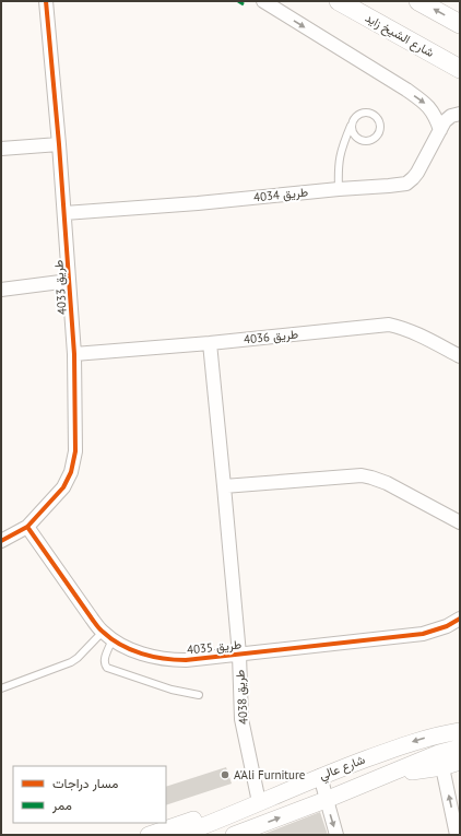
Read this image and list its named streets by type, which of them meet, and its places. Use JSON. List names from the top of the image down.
{
  "streets": {
    "main road": ["شارع الشيخ زايد"],
    "street": [
      "طريق 4034",
      "طريق 4033",
      "طريق 4036",
      "طريق 4035",
      "طريق 4038",
      "شارع عالي"
    ]
  },
  "crossings": [
    ["طريق 4034", "طريق 4033"],
    ["طريق 4033", "طريق 4036"],
    ["طريق 4033", "طريق 4035"],
    ["طريق 4036", "طريق 4038"],
    ["طريق 4035", "طريق 4038"],
    ["طريق 4038", "شارع عالي"]
  ],
  "places": ["A'Ali Furniture"],
  "legend": ["مسار دراجات", "ممر"]
}
